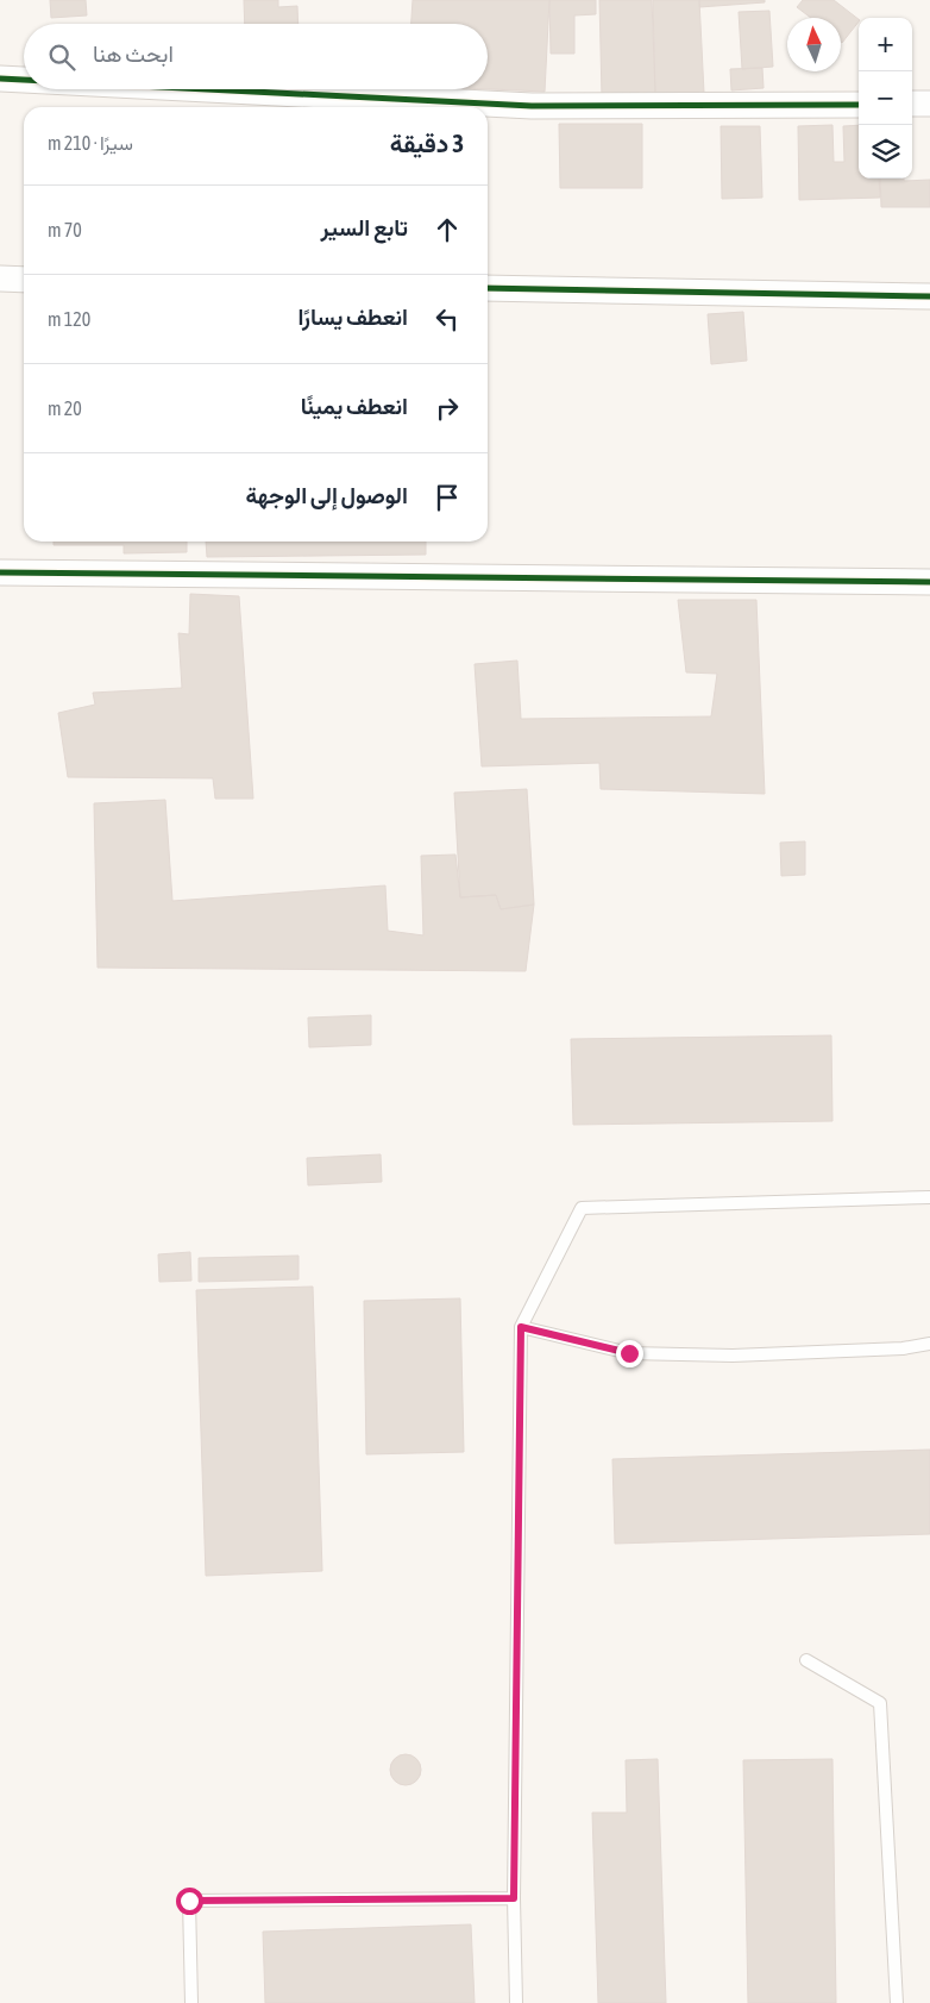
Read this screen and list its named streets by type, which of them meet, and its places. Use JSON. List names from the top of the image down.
{
  "north": "top",
  "page": {
    "map_buttons": ["+", "−"],
    "search": "ابحث هنا",
    "heading": ["3 دقيقة", "سيرًا · 210 m"],
    "list": [
      ["تابع السير", "70 m"],
      ["انعطف يسارًا", "120 m"],
      ["انعطف يمينًا", "20 m"],
      "الوصول إلى الوجهة"
    ]
  }
}
